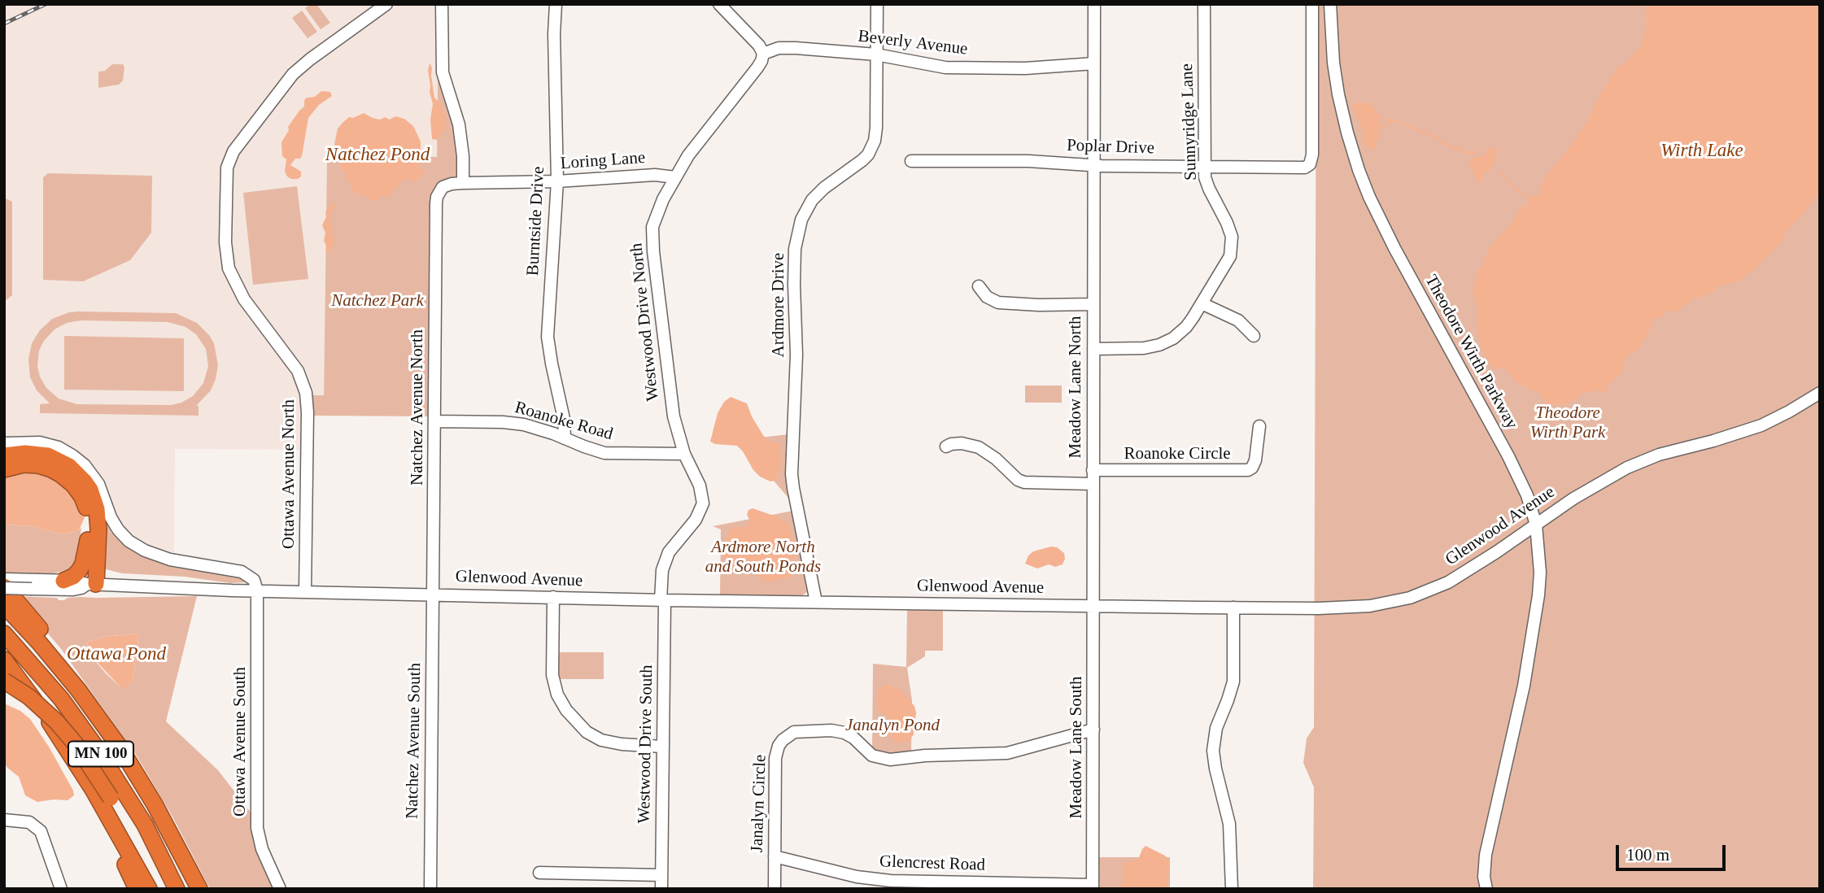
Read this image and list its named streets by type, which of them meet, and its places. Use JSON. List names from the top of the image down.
{
  "streets": {
    "highway": ["MN 100"],
    "street": [
      "Beverly Avenue",
      "Sunnyridge Lane",
      "Poplar Drive",
      "Loring Lane",
      "Burntside Drive",
      "Ardmore Drive",
      "Westwood Drive North",
      "Theodore Wirth Parkway",
      "Meadow Lane North",
      "Natchez Avenue North",
      "Roanoke Road",
      "Roanoke Circle",
      "Ottawa Avenue North",
      "Glenwood Avenue",
      "Natchez Avenue South",
      "Ottawa Avenue South",
      "Westwood Drive South",
      "Meadow Lane South",
      "Janalyn Circle",
      "Glencrest Road"
    ]
  },
  "crossings": [
    ["Beverly Avenue", "Ardmore Drive"],
    ["Beverly Avenue", "Westwood Drive North"],
    ["Beverly Avenue", "Meadow Lane North"],
    ["Sunnyridge Lane", "Poplar Drive"],
    ["Sunnyridge Lane", "Meadow Lane North"],
    ["Poplar Drive", "Meadow Lane North"],
    ["Loring Lane", "Burntside Drive"],
    ["Loring Lane", "Westwood Drive North"],
    ["Loring Lane", "Natchez Avenue North"],
    ["Burntside Drive", "Roanoke Road"],
    ["Ardmore Drive", "Glenwood Avenue"],
    ["Westwood Drive North", "Roanoke Road"],
    ["Westwood Drive North", "Glenwood Avenue"],
    ["Westwood Drive North", "Westwood Drive South"],
    ["Theodore Wirth Parkway", "Glenwood Avenue"],
    ["Meadow Lane North", "Roanoke Circle"],
    ["Natchez Avenue North", "Roanoke Road"],
    ["Natchez Avenue North", "Glenwood Avenue"],
    ["Natchez Avenue North", "Natchez Avenue South"],
    ["Ottawa Avenue North", "Glenwood Avenue"],
    ["Glenwood Avenue", "Natchez Avenue South"],
    ["Glenwood Avenue", "Ottawa Avenue South"],
    ["Glenwood Avenue", "Westwood Drive South"],
    ["Glenwood Avenue", "Meadow Lane South"],
    ["Meadow Lane South", "Janalyn Circle"],
    ["Meadow Lane South", "Glencrest Road"],
    ["Janalyn Circle", "Glencrest Road"]
  ],
  "water": ["Wirth Lake", "Natchez Pond", "Ottawa Pond"],
  "parks": [
    "Natchez Park",
    "Theodore Wirth Park",
    "Ardmore North and South Ponds",
    "Janalyn Pond"
  ],
  "scale_bar": "100 m"
}
